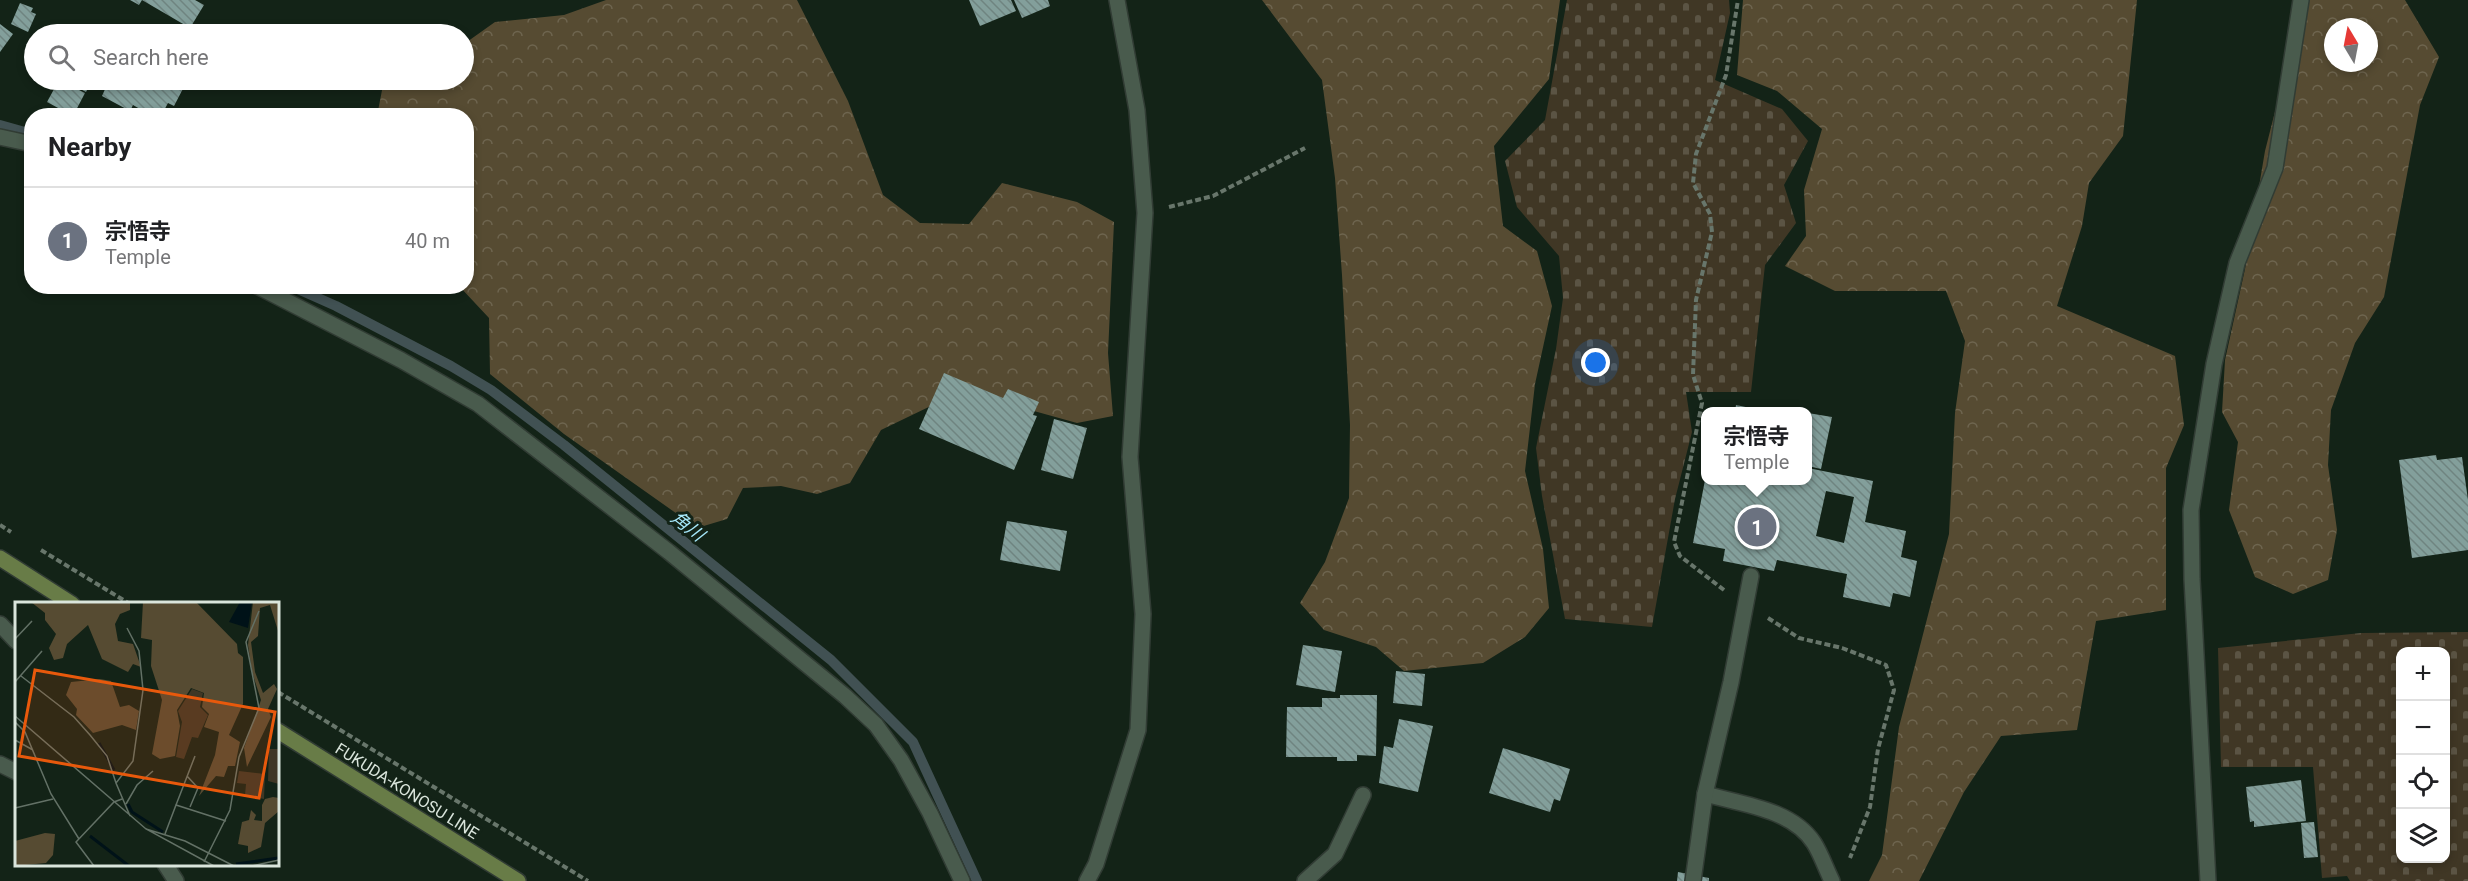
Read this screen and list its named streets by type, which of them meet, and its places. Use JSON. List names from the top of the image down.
{
  "streets": {
    "main road": ["FUKUDA-KONOSU LINE"]
  },
  "water": ["角川"],
  "north": "top",
  "page": {
    "search": "Search here",
    "heading": "Nearby",
    "list": [
      {
        "mark": "1",
        "name": "宗悟寺",
        "note": "Temple",
        "value": "40 m"
      }
    ],
    "popup": ["宗悟寺", "Temple"],
    "pins": "1",
    "map_buttons": ["+", "−"]
  }
}
